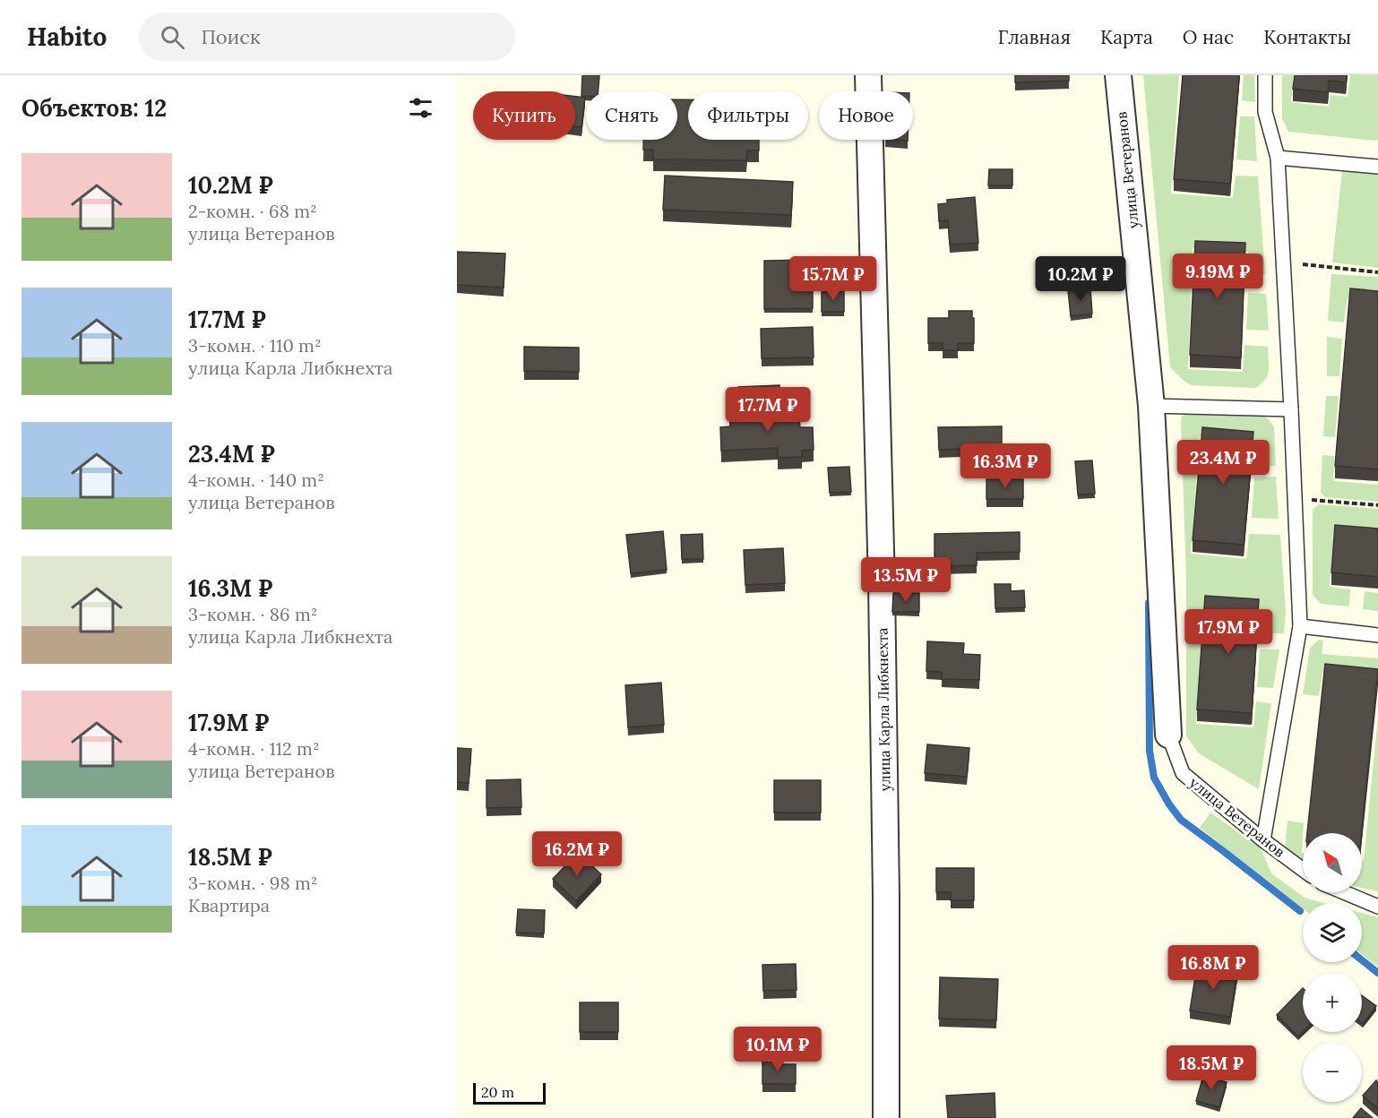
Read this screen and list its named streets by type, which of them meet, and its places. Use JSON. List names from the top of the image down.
{
  "streets": {
    "street": ["улица Ветеранов", "улица Карла Либкнехта"]
  },
  "scale_bar": "20 m",
  "north": "top left",
  "page": {
    "header": "Habito",
    "search": "Поиск",
    "nav": [
      "Главная",
      "Карта",
      "О нас",
      "Контакты"
    ],
    "heading": "Объектов: 12",
    "chip": [
      "Купить",
      "Снять",
      "Фильтры",
      "Новое"
    ],
    "list": [
      {
        "name": "10.2M ₽",
        "note": "2-комн. · 68 m² · улица Ветеранов"
      },
      {
        "name": "17.7M ₽",
        "note": "3-комн. · 110 m² · улица Карла Либкнехта"
      },
      {
        "name": "23.4M ₽",
        "note": "4-комн. · 140 m² · улица Ветеранов"
      },
      {
        "name": "16.3M ₽",
        "note": "3-комн. · 86 m² · улица Карла Либкнехта"
      },
      {
        "name": "17.9M ₽",
        "note": "4-комн. · 112 m² · улица Ветеранов"
      },
      {
        "name": "18.5M ₽",
        "note": "3-комн. · 98 m² · Квартира"
      }
    ],
    "price": [
      "9.19M ₽",
      "15.7M ₽",
      "10.2M ₽",
      "17.7M ₽",
      "23.4M ₽",
      "16.3M ₽",
      "13.5M ₽",
      "17.9M ₽",
      "16.2M ₽",
      "16.8M ₽",
      "10.1M ₽",
      "18.5M ₽"
    ],
    "map_buttons": ["+", "−"],
    "scale": "20 m"
  }
}
